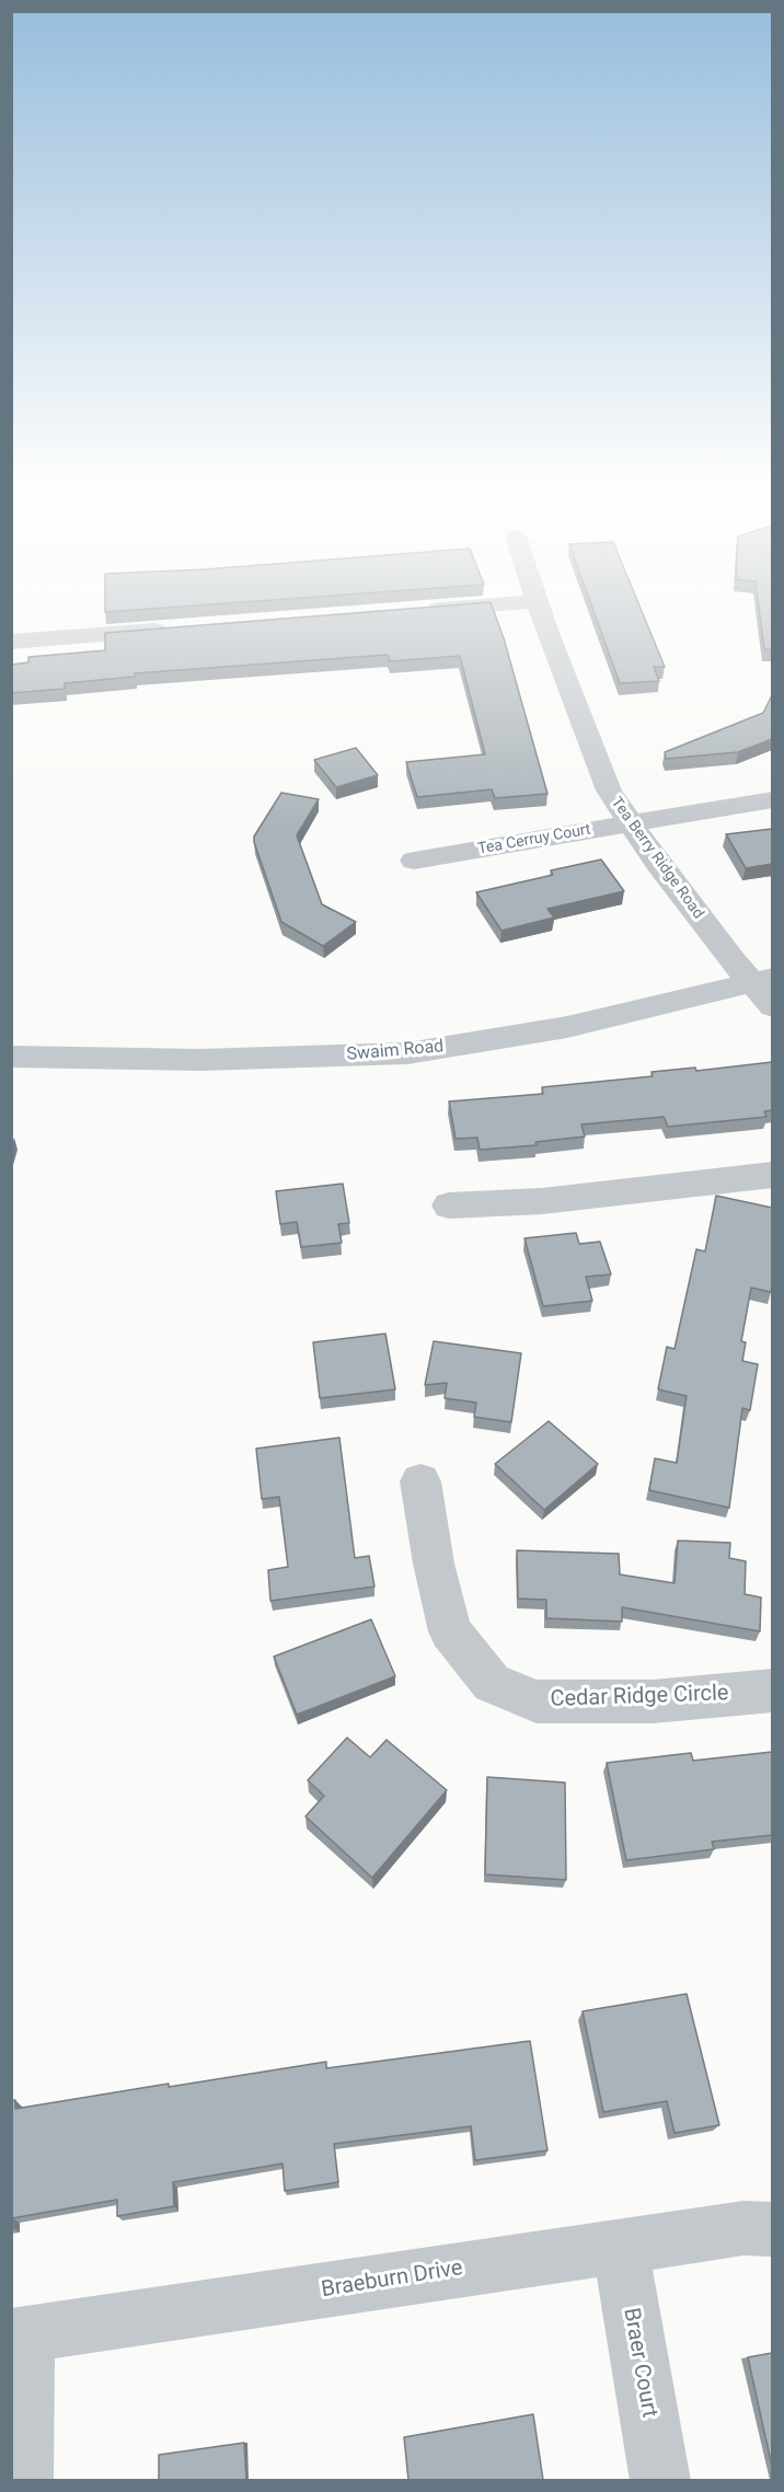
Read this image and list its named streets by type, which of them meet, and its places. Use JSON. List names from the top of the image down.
{
  "streets": {
    "street": [
      "Tea Cerruy Court",
      "Tea Berry Ridge Road",
      "Swaim Road",
      "Cedar Ridge Circle",
      "Braeburn Drive",
      "Braer Court"
    ]
  },
  "crossings": [
    ["Tea Cerruy Court", "Tea Berry Ridge Road"],
    ["Tea Berry Ridge Road", "Swaim Road"],
    ["Braeburn Drive", "Braer Court"]
  ]
}
